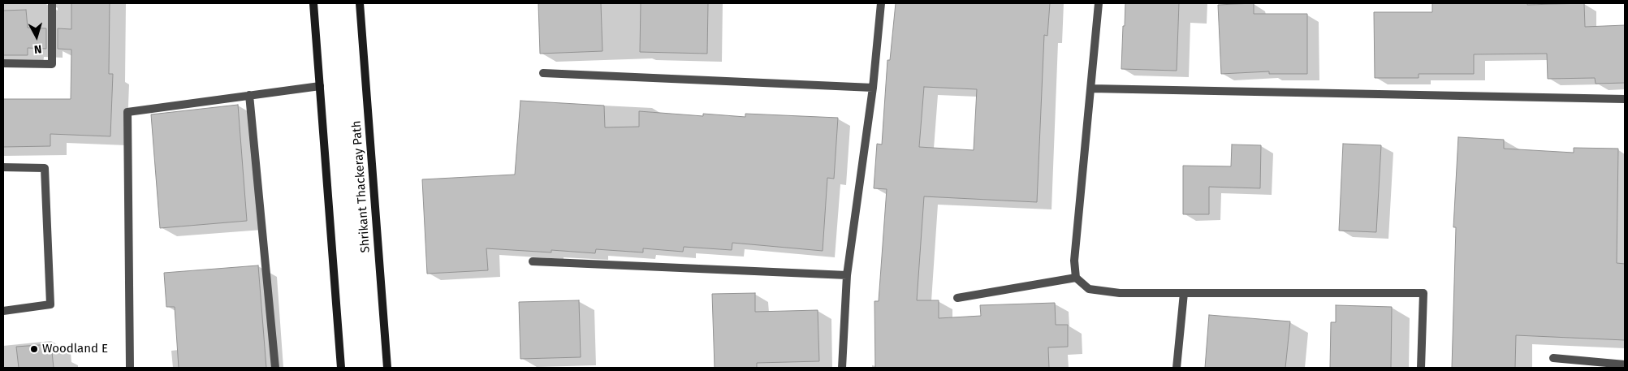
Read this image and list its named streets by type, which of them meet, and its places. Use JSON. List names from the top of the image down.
{
  "streets": {
    "street": ["Shrikant Thackeray Path"]
  },
  "places": ["Woodland E"],
  "north": "bottom"
}
